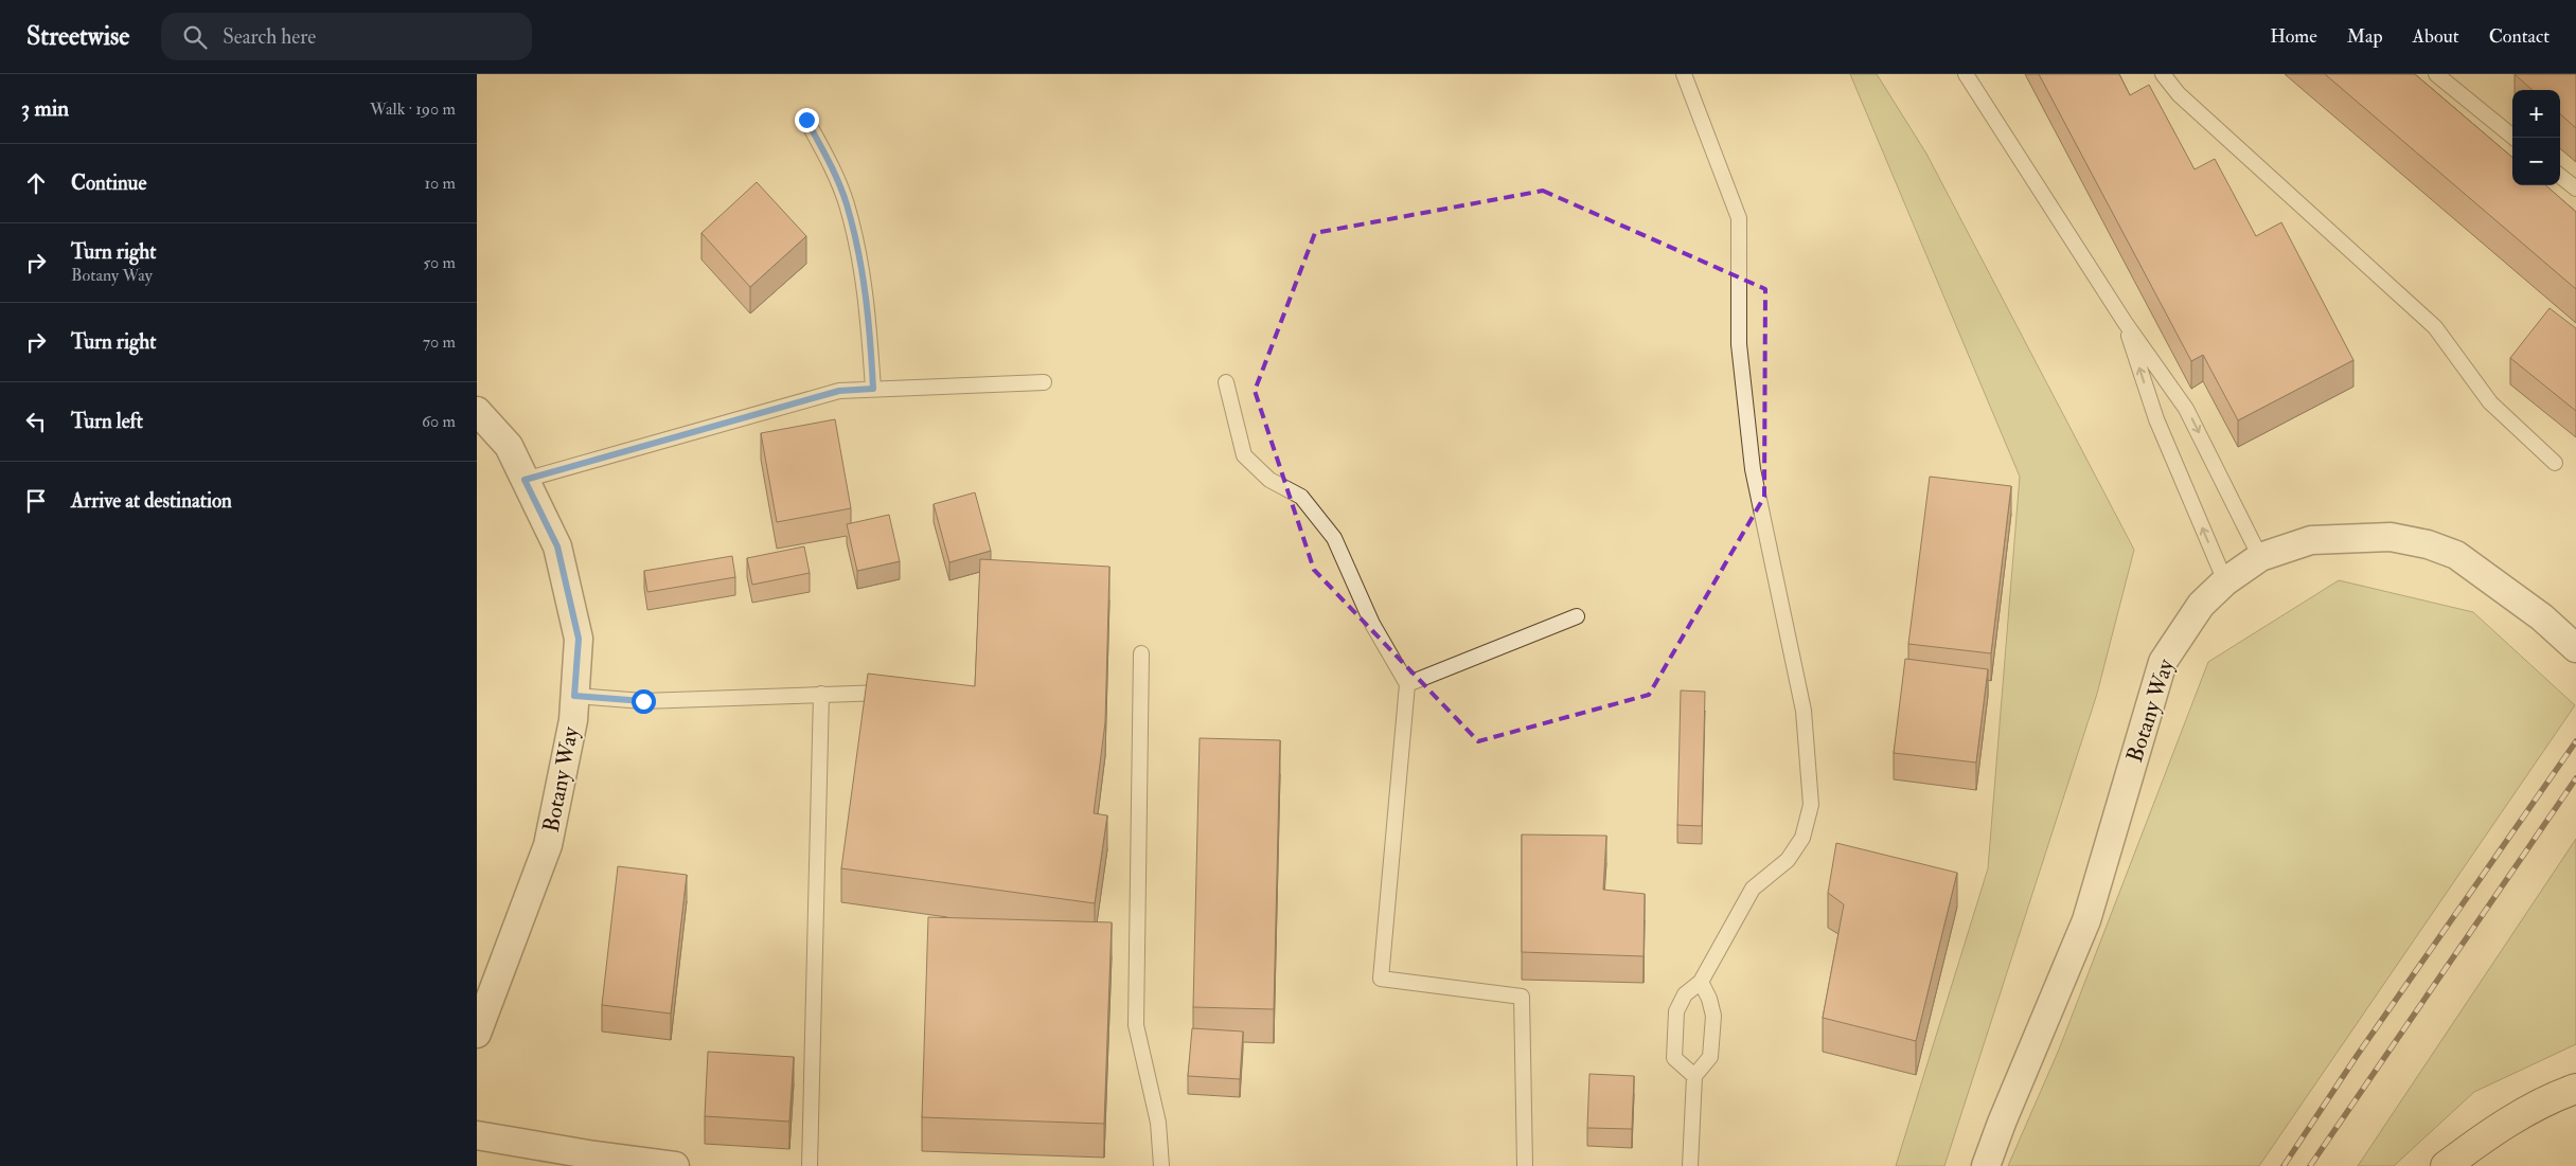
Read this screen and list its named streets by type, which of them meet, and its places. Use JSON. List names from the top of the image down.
{
  "streets": {
    "street": ["Botany Way"]
  },
  "page": {
    "header": "Streetwise",
    "search": "Search here",
    "nav": [
      "Home",
      "Map",
      "About",
      "Contact"
    ],
    "heading": ["3 min", "Walk · 190 m"],
    "map_buttons": ["+", "−"],
    "list": [
      ["Continue", "10 m"],
      ["Turn right", "Botany Way", "50 m"],
      ["Turn right", "70 m"],
      ["Turn left", "60 m"],
      "Arrive at destination"
    ]
  }
}
